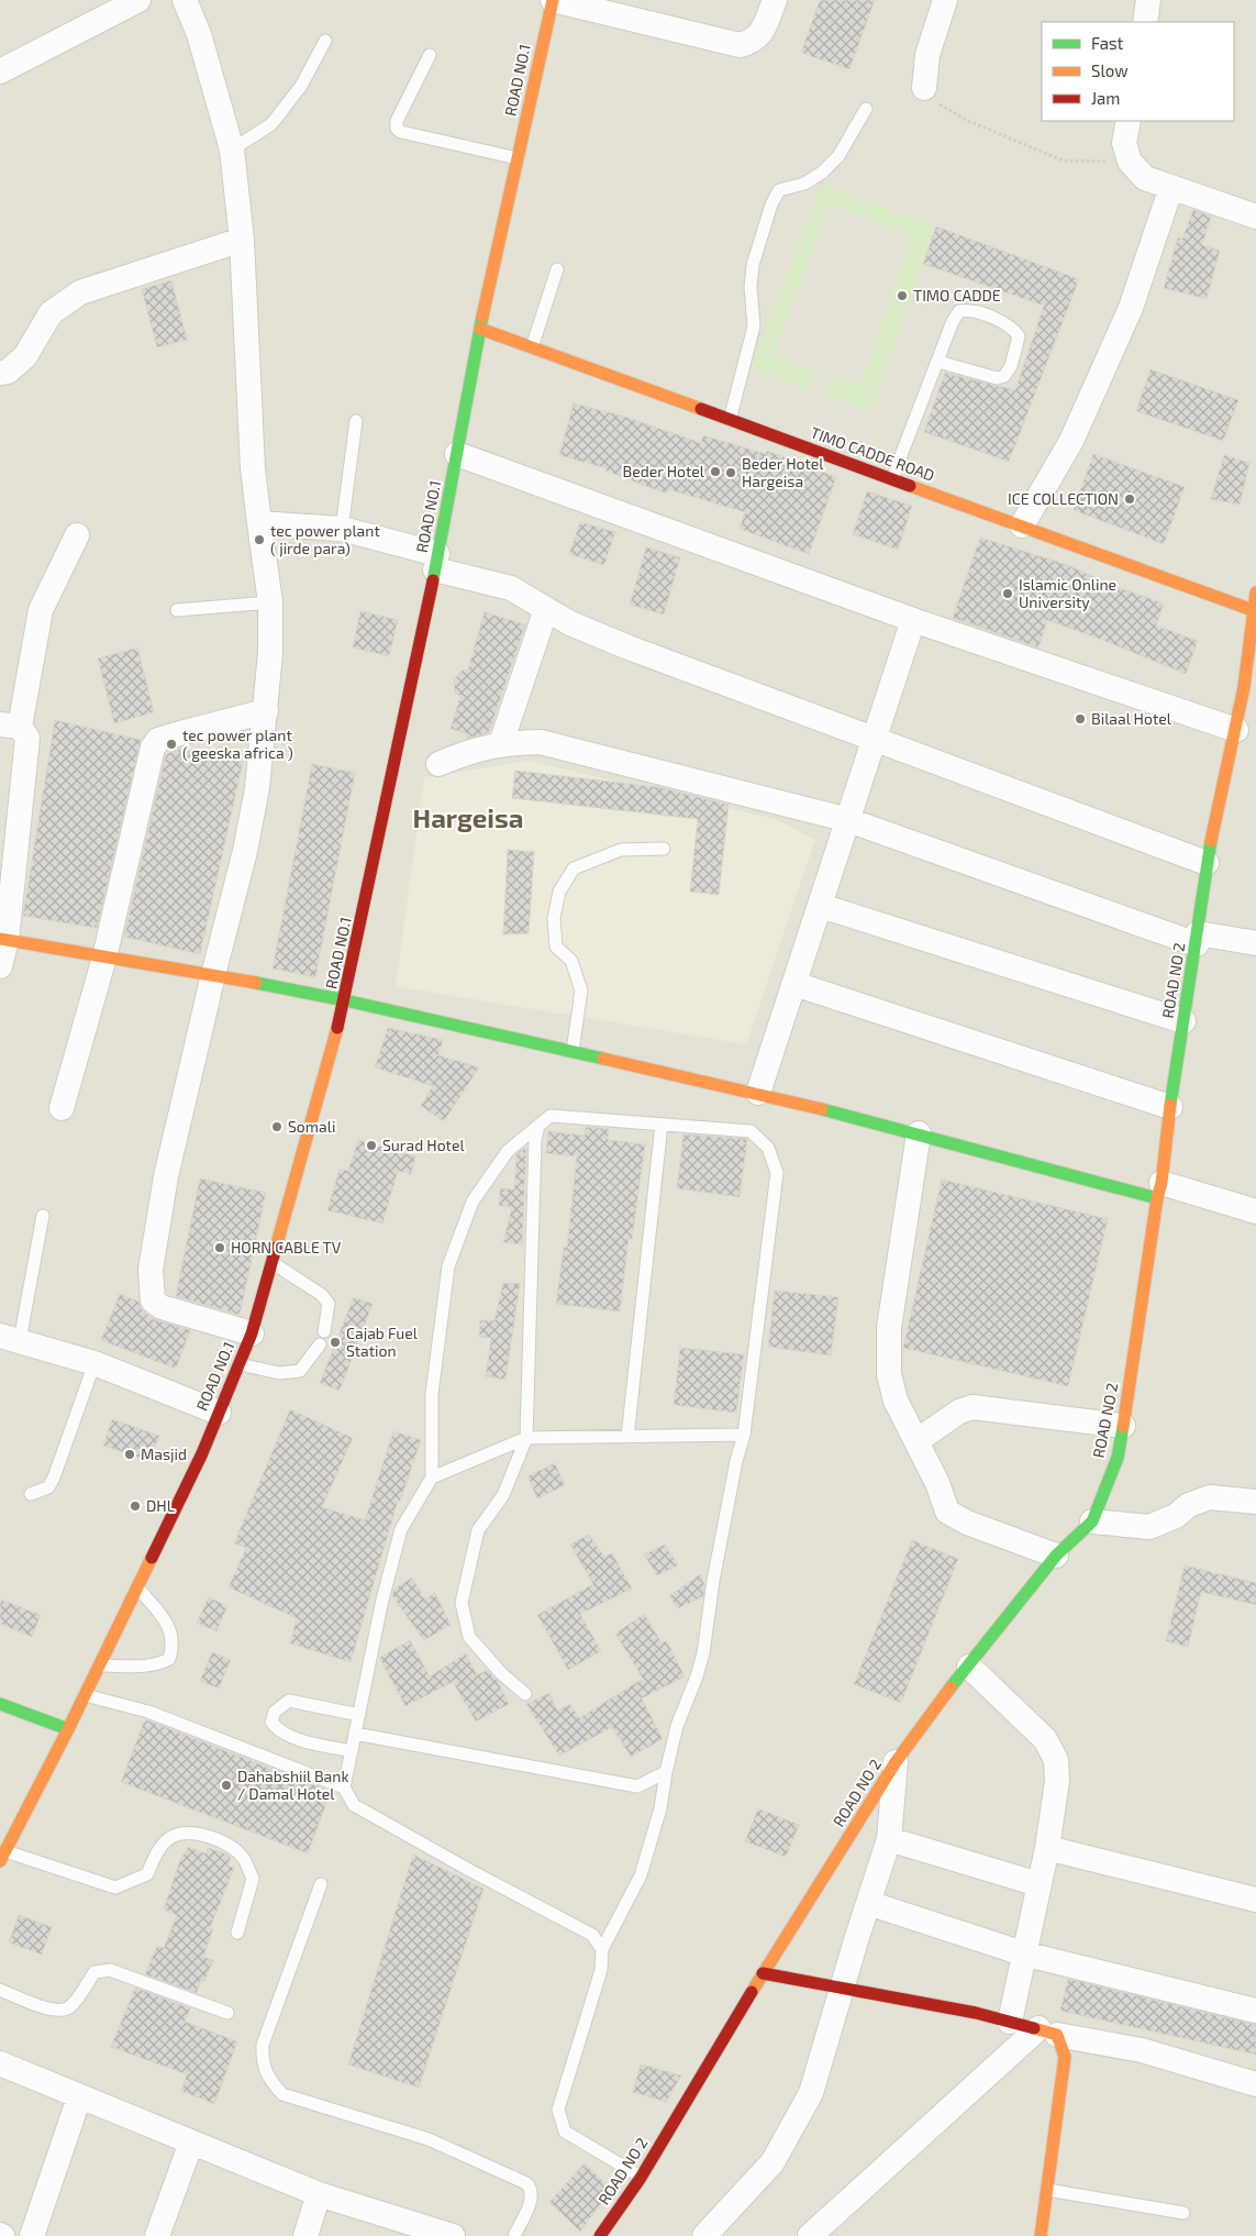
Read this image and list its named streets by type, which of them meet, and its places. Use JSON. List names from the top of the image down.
{
  "streets": {
    "main road": ["ROAD NO.1", "TIMO CADDE ROAD", "ROAD NO 2"]
  },
  "crossings": [
    ["ROAD NO.1", "TIMO CADDE ROAD"],
    ["TIMO CADDE ROAD", "ROAD NO 2"]
  ],
  "districts": ["Hargeisa"],
  "places": [
    "TIMO CADDE",
    "Beder Hotel",
    "Beder Hotel Hargeisa",
    "ICE COLLECTION",
    "tec power plant ( jirde para)",
    "Islamic Online University",
    "Bilaal Hotel",
    "tec power plant ( geeska africa )",
    "Somali",
    "Surad Hotel",
    "HORN CABLE TV",
    "Cajab Fuel Station",
    "Masjid",
    "DHL",
    "Dahabshiil Bank / Damal Hotel"
  ],
  "legend": ["Fast", "Slow", "Jam"]
}
